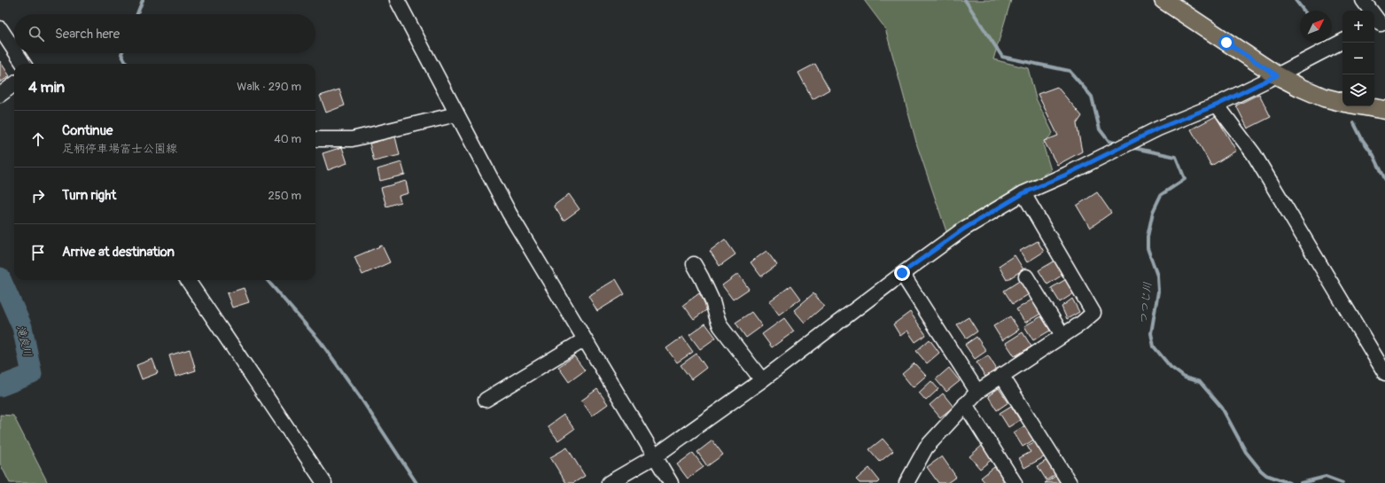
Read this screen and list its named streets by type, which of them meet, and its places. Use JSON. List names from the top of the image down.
{
  "water": ["つつじ川", "滝良川"],
  "north": "top right",
  "page": {
    "map_buttons": ["+", "−"],
    "search": "Search here",
    "heading": ["4 min", "Walk · 290 m"],
    "list": [
      ["Continue", "足柄停車場富士公園線", "40 m"],
      ["Turn right", "250 m"],
      "Arrive at destination"
    ]
  }
}
